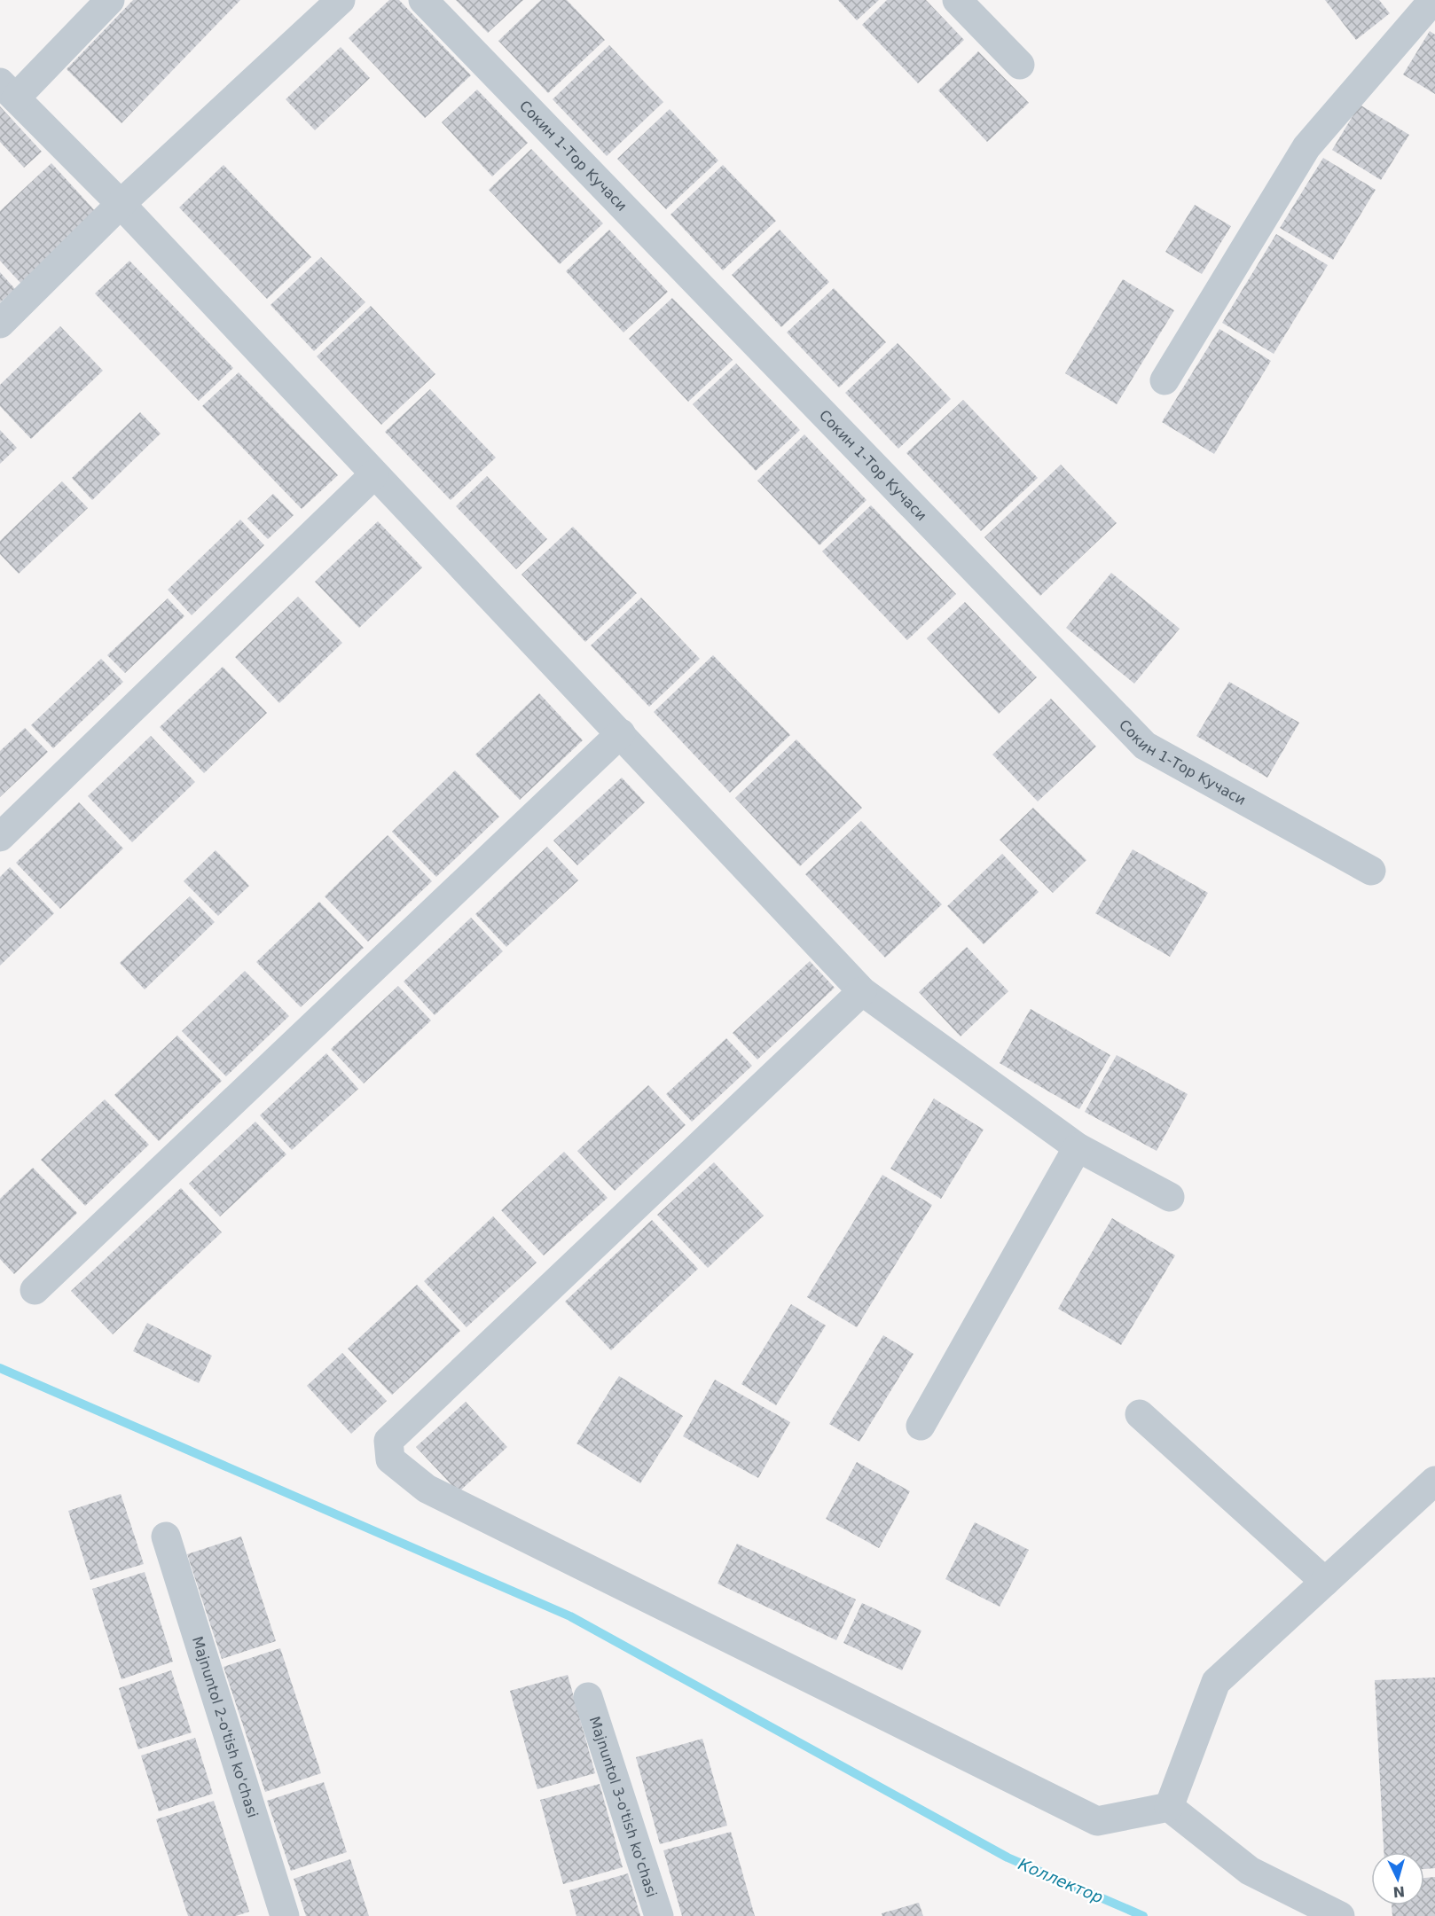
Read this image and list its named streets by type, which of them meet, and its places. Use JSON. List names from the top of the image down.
{
  "streets": {
    "street": ["Сокин 1-Тор Kучаси", "Majnuntol 2-o'tish ko'chasi", "Majnuntol 3-o'tish ko'chasi"]
  },
  "water": ["Коллектор"],
  "north": "bottom"
}
